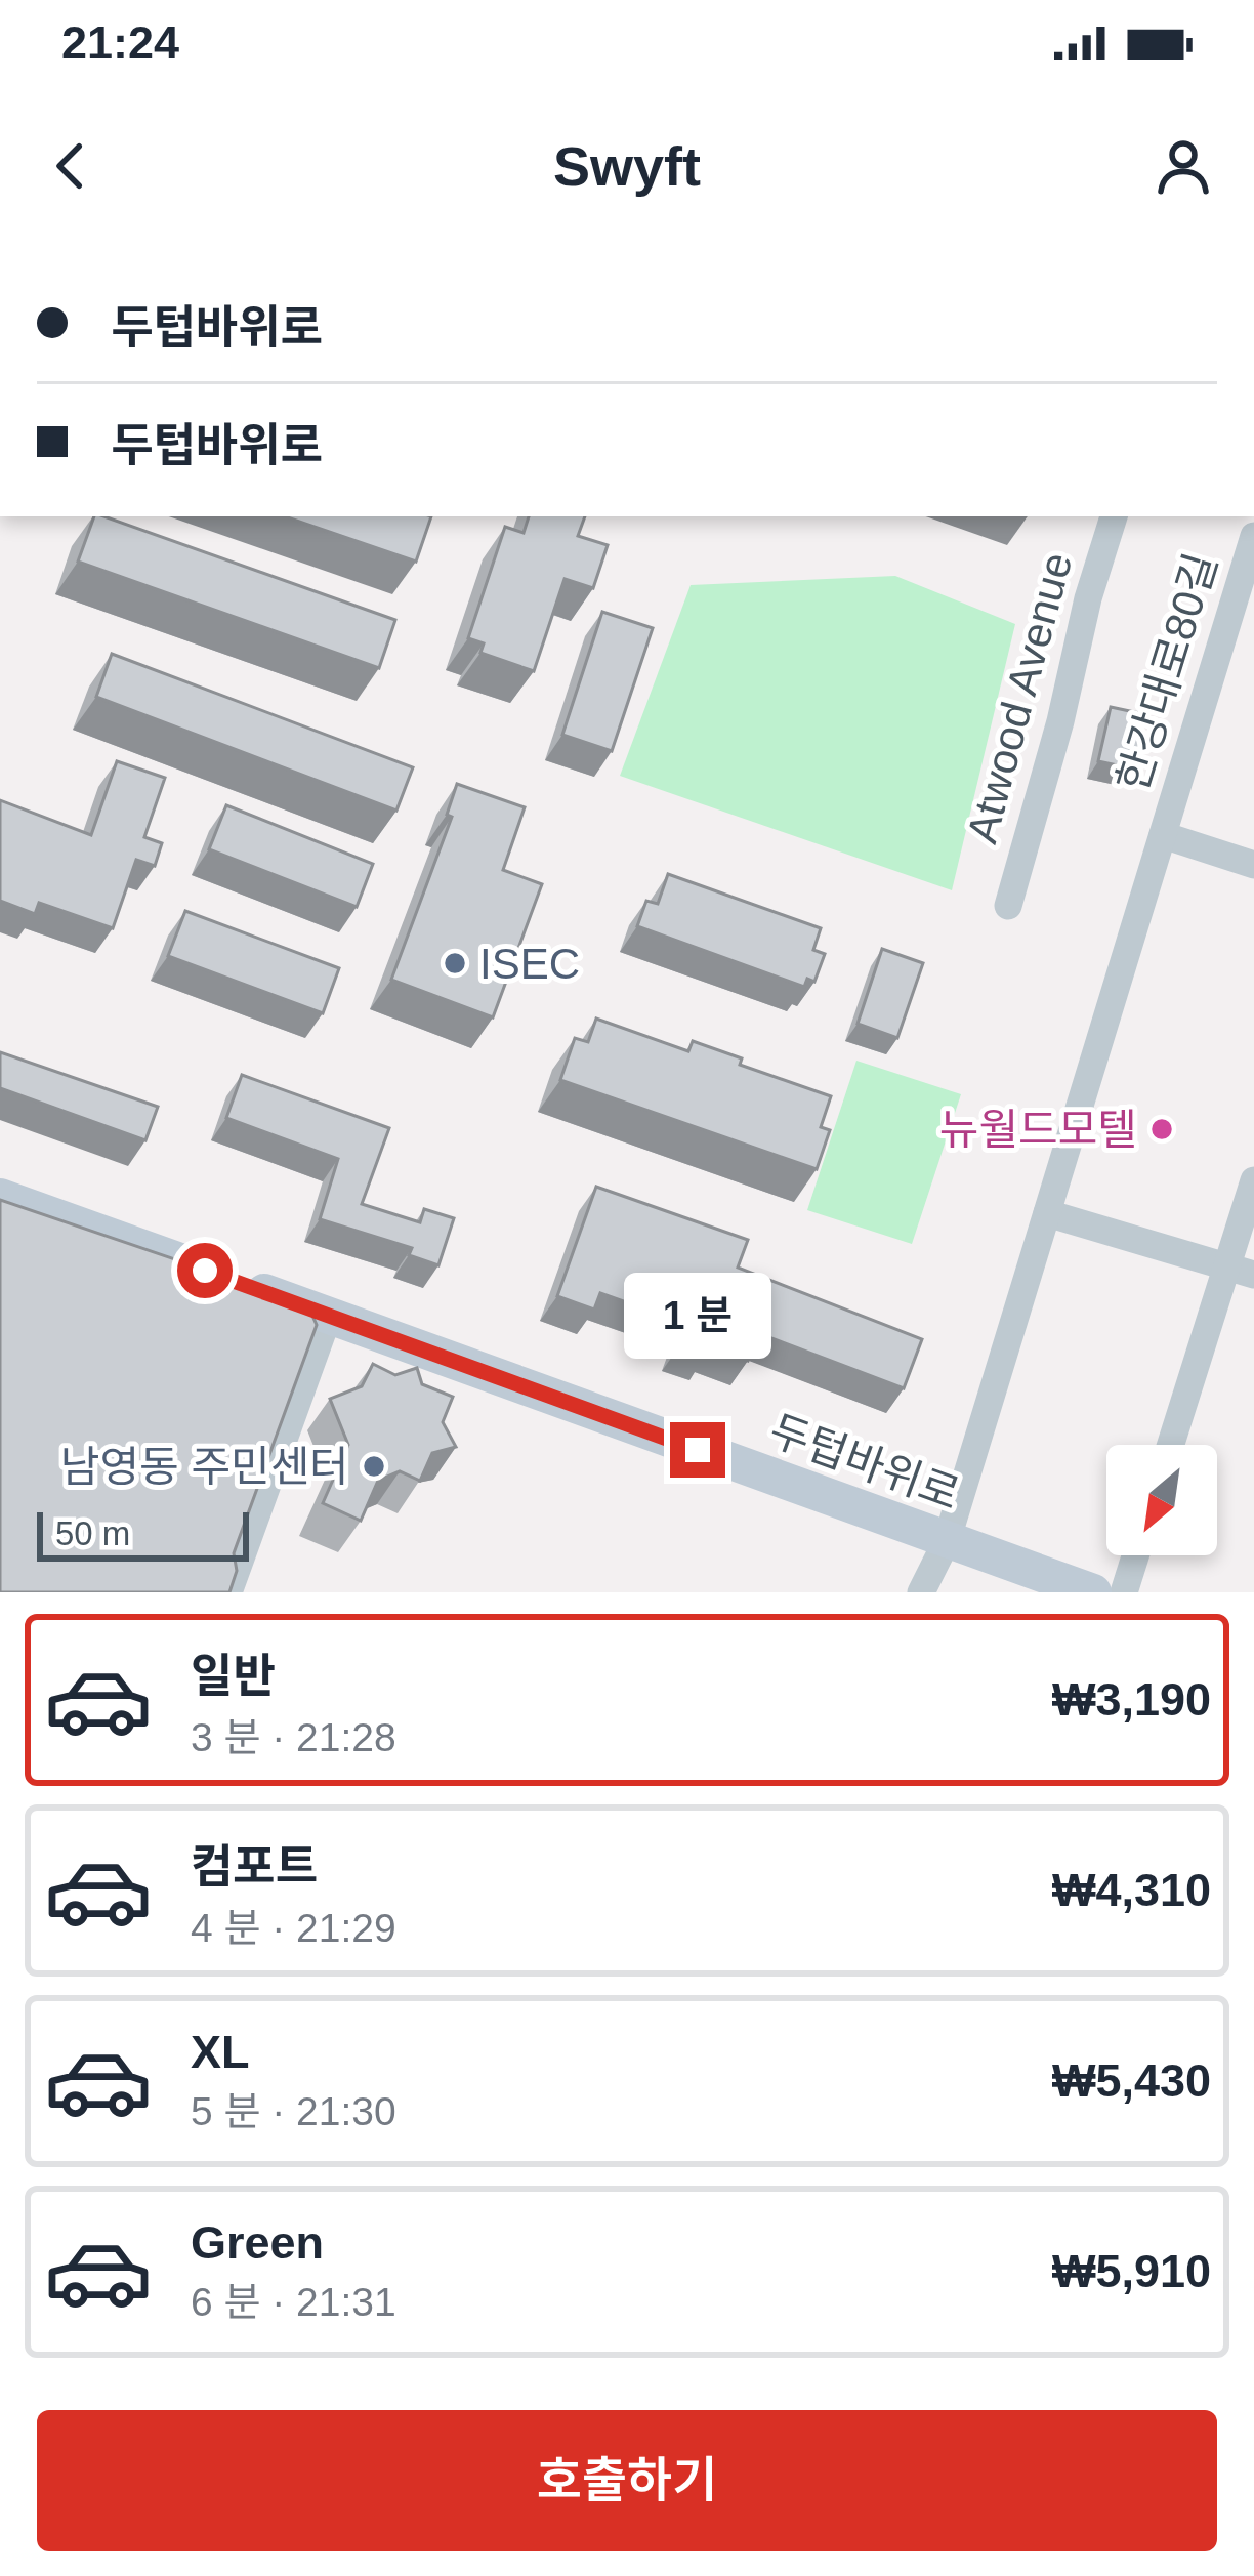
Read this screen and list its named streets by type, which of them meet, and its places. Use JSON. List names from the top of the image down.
{
  "streets": {
    "main road": ["두텁바위로"],
    "street": ["한강대로80길", "Atwood Avenue"]
  },
  "crossings": [
    ["한강대로80길", "두텁바위로"]
  ],
  "places": ["ISEC", "뉴월드모텔", "남영동 주민센터"],
  "scale_bar": "50 m",
  "north": "bottom left",
  "page": {
    "status": "21:24",
    "header": "Swyft",
    "banner": ["두텁바위로", "두텁바위로"],
    "bubble": "1 분",
    "scale": "50 m",
    "list": [
      {
        "name": "일반",
        "note": "3 분 · 21:28",
        "value": "₩3,190"
      },
      {
        "name": "컴포트",
        "note": "4 분 · 21:29",
        "value": "₩4,310"
      },
      {
        "name": "XL",
        "note": "5 분 · 21:30",
        "value": "₩5,430"
      },
      {
        "name": "Green",
        "note": "6 분 · 21:31",
        "value": "₩5,910"
      }
    ],
    "buttons": "호출하기"
  }
}
